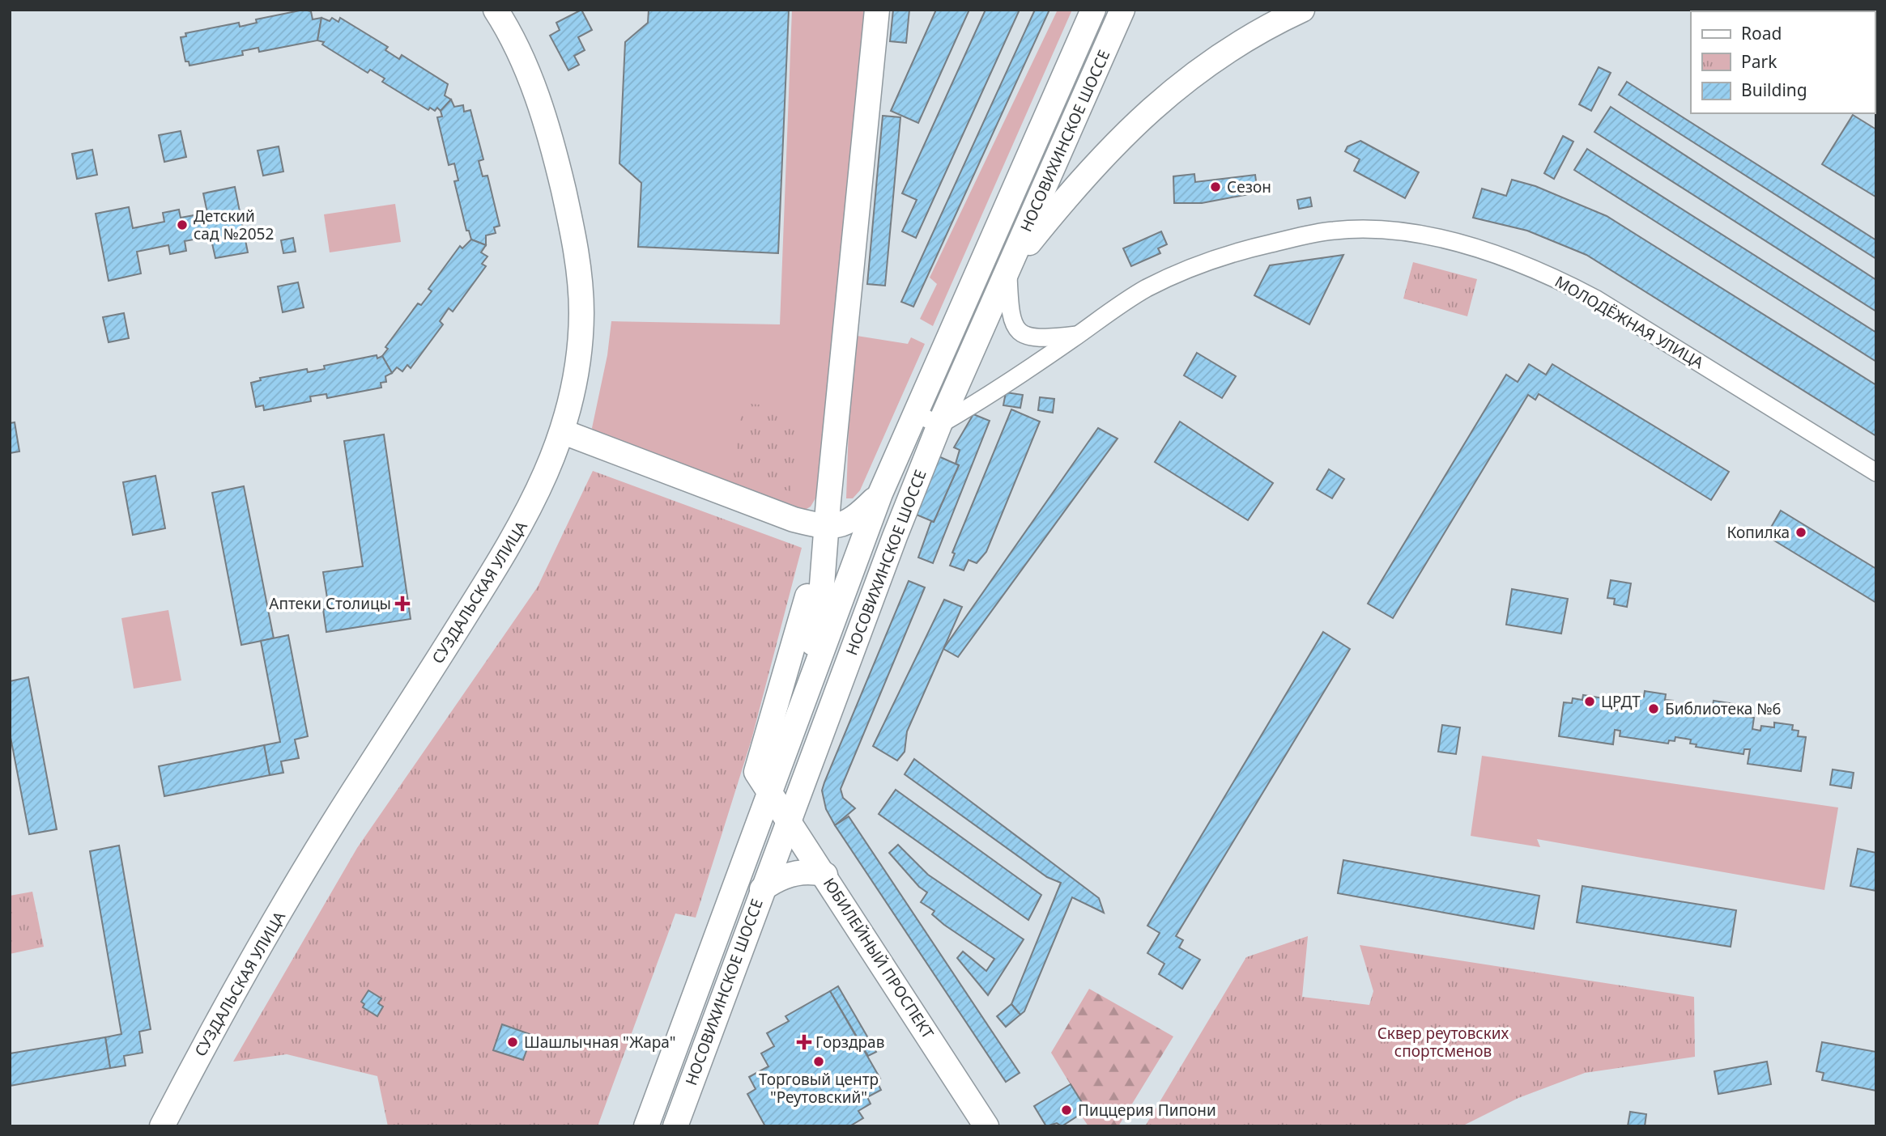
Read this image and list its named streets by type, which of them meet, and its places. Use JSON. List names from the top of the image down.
{
  "streets": {
    "main road": ["НОСОВИХИНСКОЕ ШОССЕ", "СУЗДАЛЬСКАЯ УЛИЦА", "ЮБИЛЕЙНЫЙ ПРОСПЕКТ"],
    "street": ["МОЛОДЁЖНАЯ УЛИЦА"]
  },
  "crossings": [
    ["НОСОВИХИНСКОЕ ШОССЕ", "МОЛОДЁЖНАЯ УЛИЦА"],
    ["НОСОВИХИНСКОЕ ШОССЕ", "ЮБИЛЕЙНЫЙ ПРОСПЕКТ"]
  ],
  "parks": ["Сквер реутовских спортсменов"],
  "places": {
    "other": [
      "Сезон",
      "Детский сад №2052",
      "Копилка",
      "ЦРДТ",
      "Библиотека №6",
      "Шашлычная \"Жара\"",
      "Торговый центр \"Реутовский\"",
      "Пиццерия Пипони"
    ],
    "health": ["Аптеки Столицы", "Горздрав"]
  },
  "legend": ["Road", "Park", "Building"]
}
